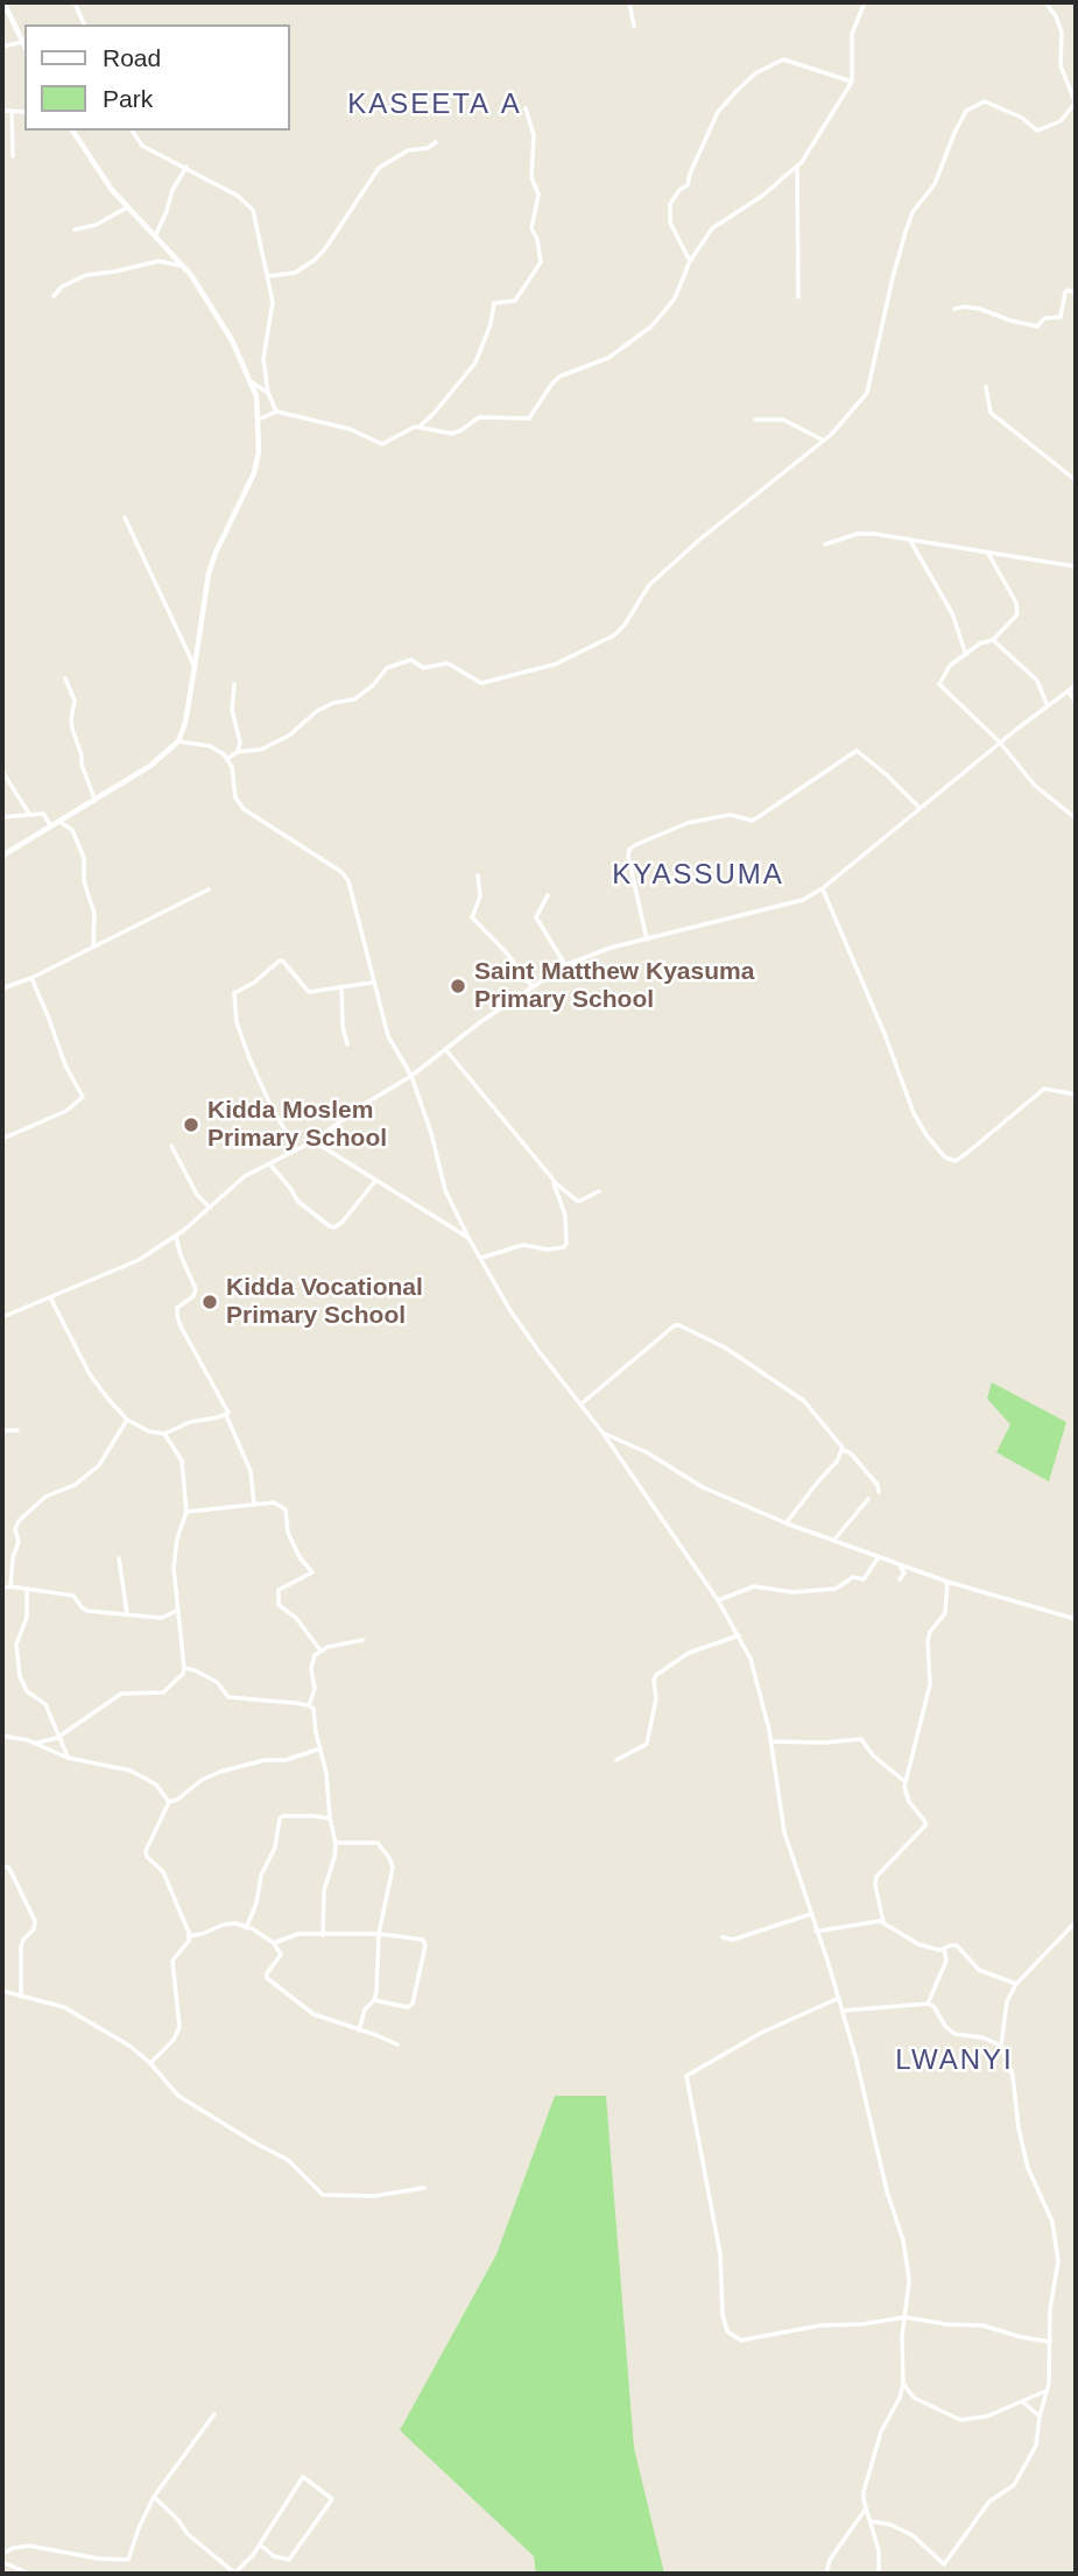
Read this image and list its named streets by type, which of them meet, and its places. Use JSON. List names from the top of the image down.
{
  "districts": ["KASEETA A", "KYASSUMA", "LWANYI"],
  "places": ["Saint Matthew Kyasuma Primary School", "Kidda Moslem Primary School", "Kidda Vocational Primary School"],
  "legend": ["Road", "Park"]
}
